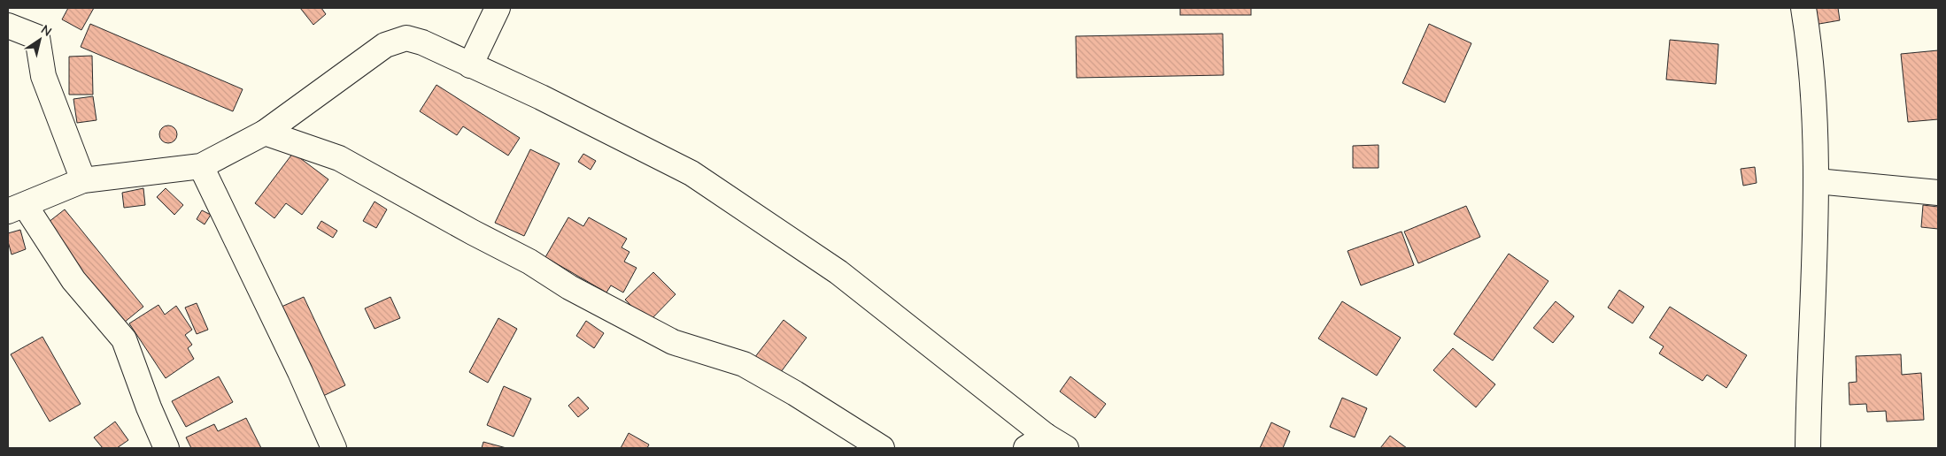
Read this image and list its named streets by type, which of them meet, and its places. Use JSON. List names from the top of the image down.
{
  "north": "top right"
}
